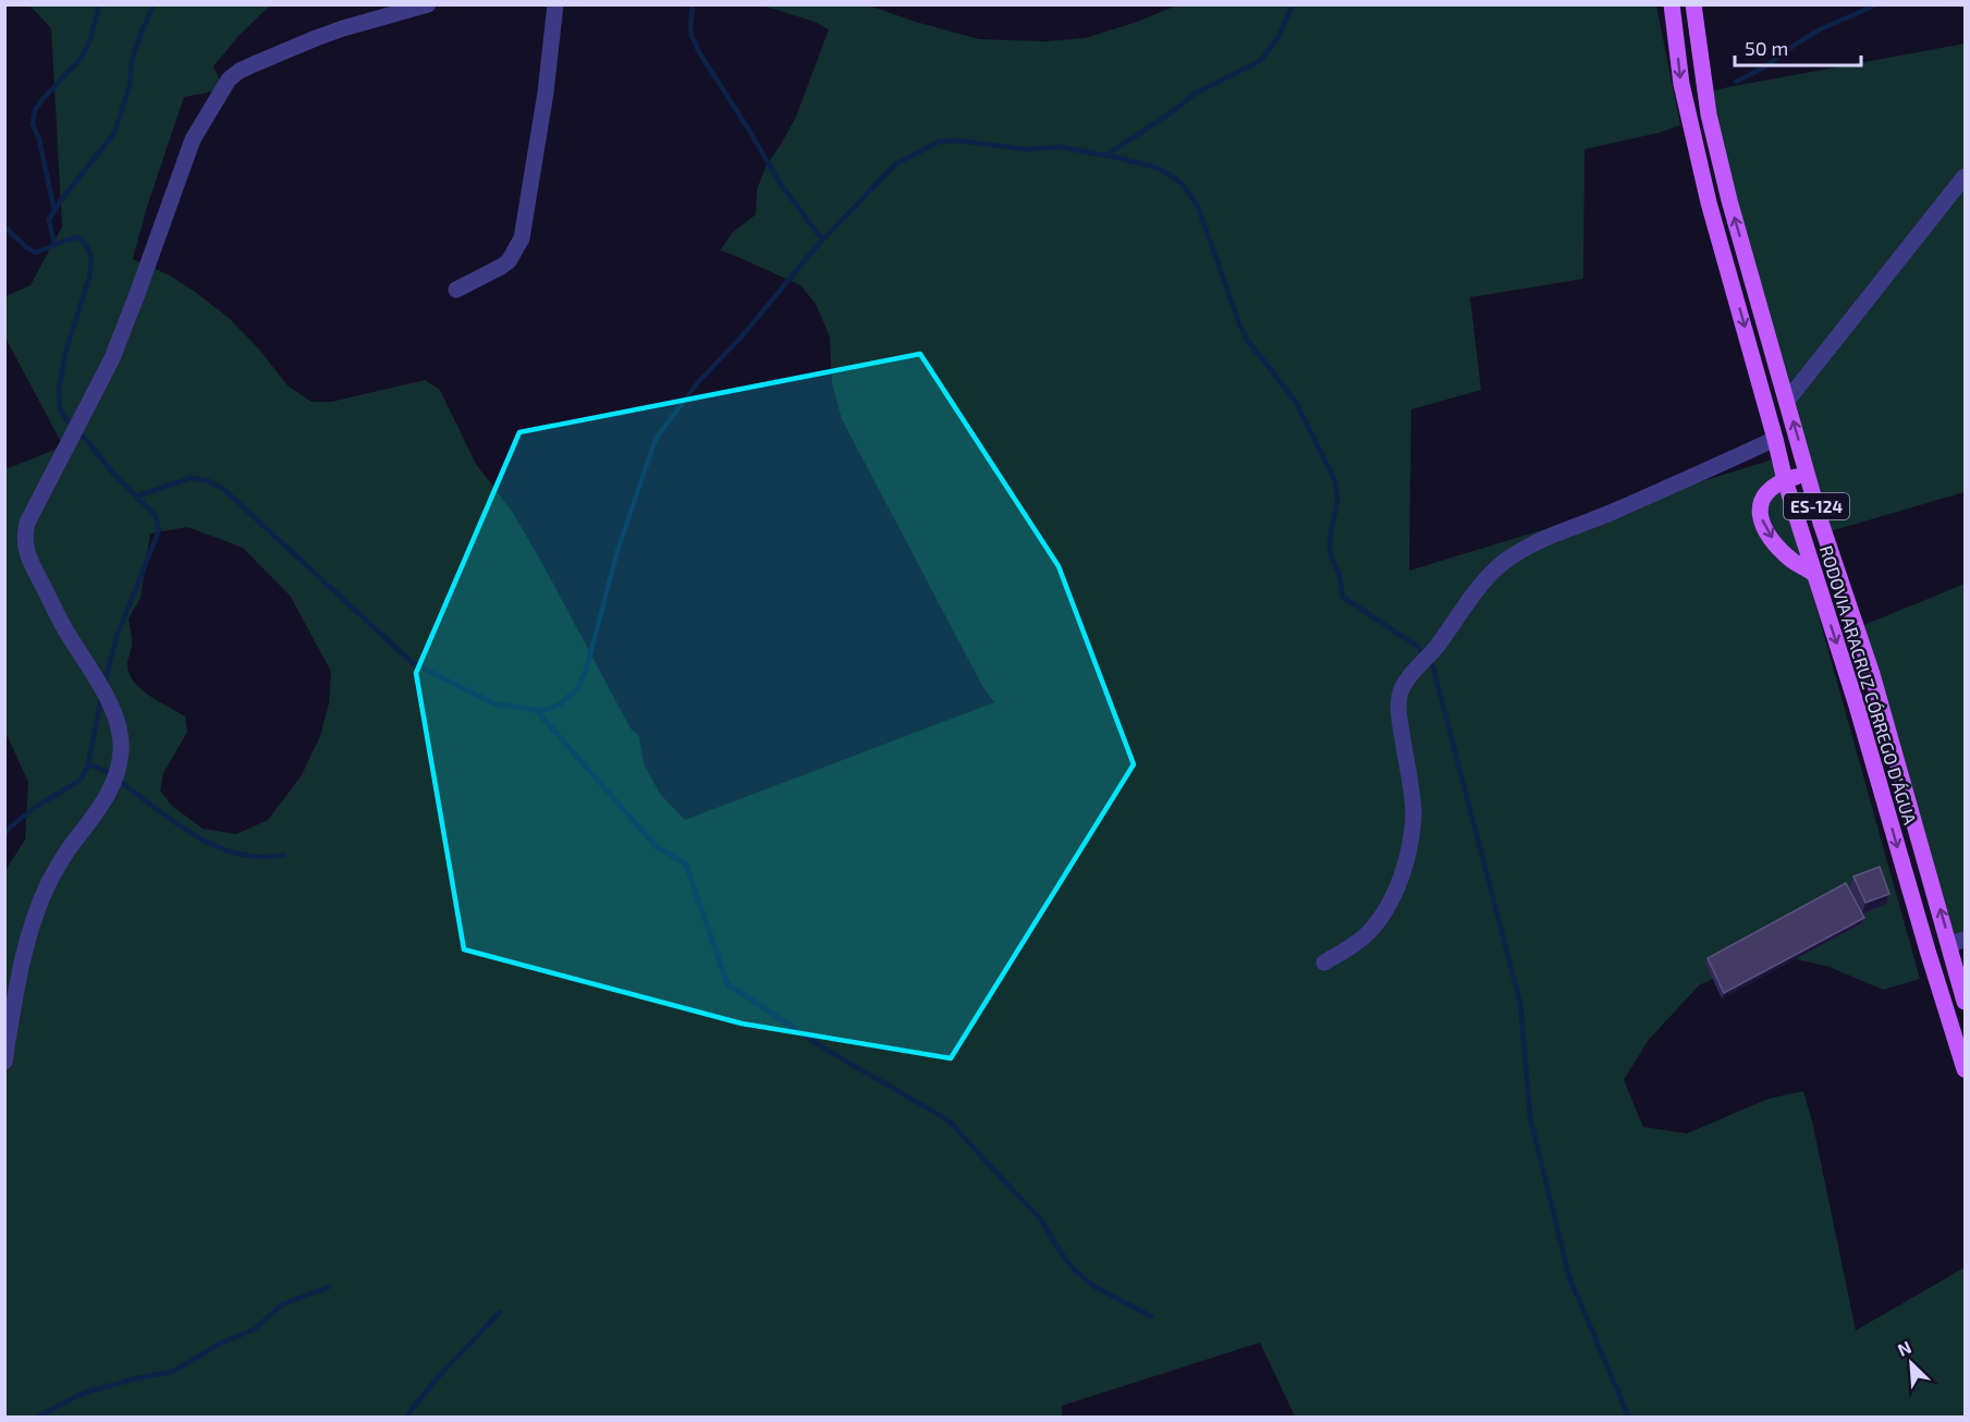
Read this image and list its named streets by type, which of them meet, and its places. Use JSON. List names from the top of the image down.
{
  "streets": {
    "main road": ["ES-124", "RODOVIA ARACRUZ CÓRREGO D'ÁGUA"]
  },
  "scale_bar": "50 m",
  "north": "top left"
}
